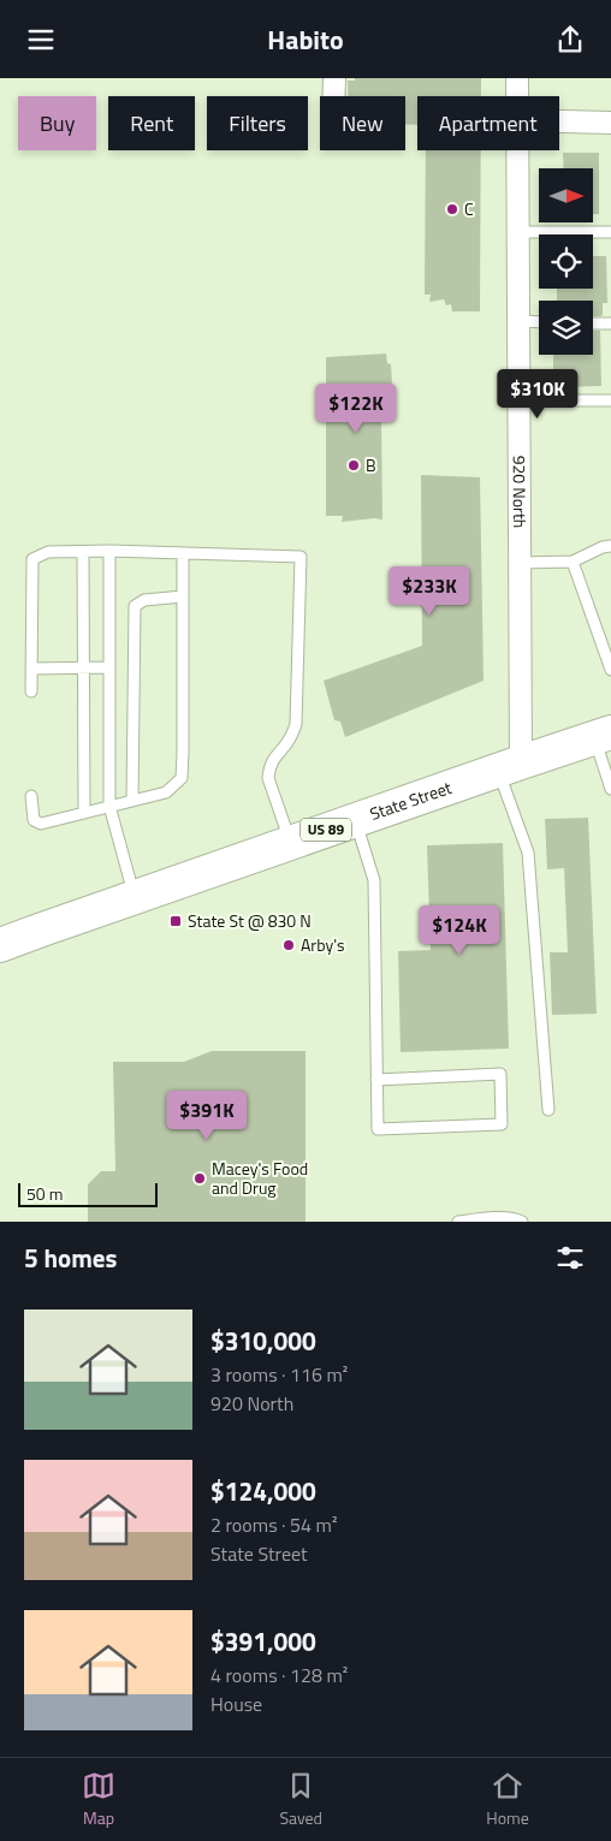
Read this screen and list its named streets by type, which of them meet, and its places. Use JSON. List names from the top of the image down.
{
  "streets": {
    "main road": ["State Street", "US 89"],
    "street": ["920 North"]
  },
  "crossings": [
    ["920 North", "State Street"]
  ],
  "places": {
    "other": [
      "C",
      "B",
      "Arby's",
      "Macey's Food and Drug"
    ],
    "transit": ["State St @ 830 N"]
  },
  "scale_bar": "50 m",
  "north": "right",
  "page": {
    "header": "Habito",
    "chip": [
      "Buy",
      "Rent",
      "Filters",
      "New",
      "Apartment"
    ],
    "price": [
      "$310K",
      "$122K",
      "$233K",
      "$124K",
      "$391K"
    ],
    "scale": "50 m",
    "heading": "5 homes",
    "list": [
      {
        "name": "$310,000",
        "note": "3 rooms · 116 m² · 920 North"
      },
      {
        "name": "$124,000",
        "note": "2 rooms · 54 m² · State Street"
      },
      {
        "name": "$391,000",
        "note": "4 rooms · 128 m² · House"
      }
    ],
    "tabs": ["Map", "Saved", "Home"]
  }
}
